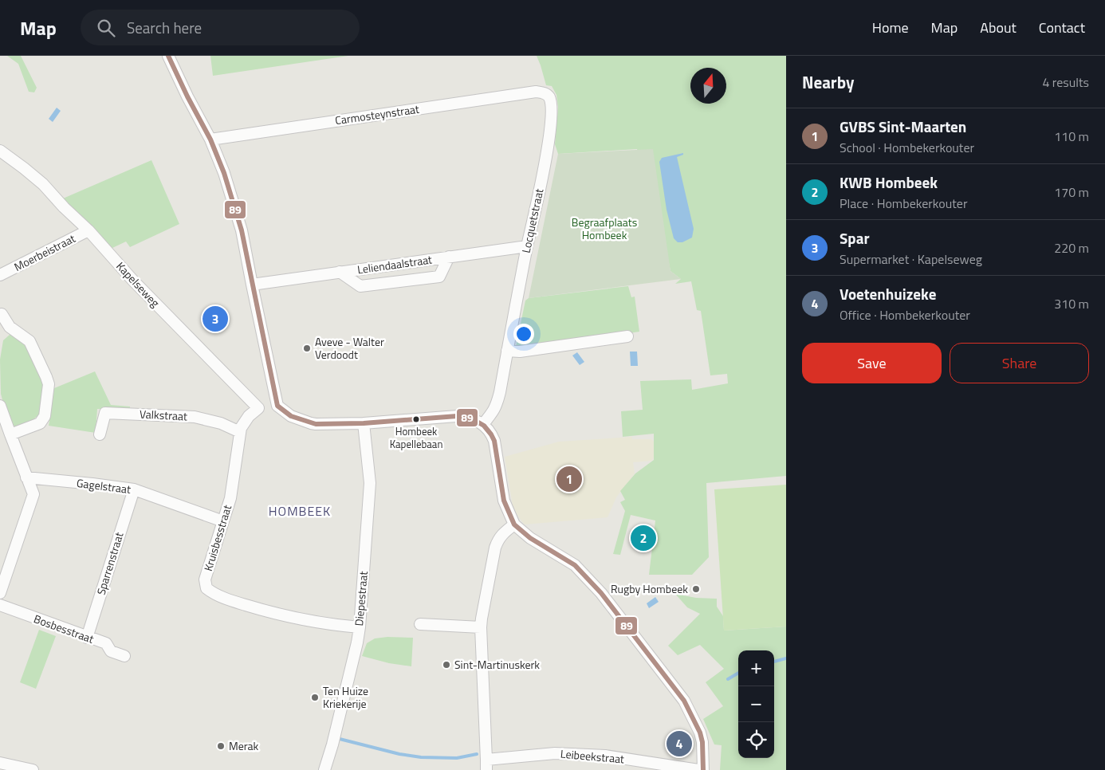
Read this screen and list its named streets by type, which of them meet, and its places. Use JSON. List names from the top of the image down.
{
  "streets": {
    "street": [
      "Carmosteynstraat",
      "Locquetstraat",
      "Moerbeistraat",
      "Leliendaalstraat",
      "Kapelseweg",
      "Valkstraat",
      "Gagelstraat",
      "Kruisbesstraat",
      "Sparrenstraat",
      "Diepestraat",
      "Bosbesstraat",
      "Leibeekstraat"
    ]
  },
  "crossings": [
    ["Carmosteynstraat", "Locquetstraat"],
    ["Locquetstraat", "Leliendaalstraat"],
    ["Moerbeistraat", "Kapelseweg"],
    ["Kapelseweg", "Kruisbesstraat"],
    ["Valkstraat", "Kruisbesstraat"],
    ["Gagelstraat", "Kruisbesstraat"],
    ["Gagelstraat", "Sparrenstraat"],
    ["Kruisbesstraat", "Diepestraat"],
    ["Sparrenstraat", "Bosbesstraat"]
  ],
  "districts": ["HOMBEEK"],
  "parks": ["Begraafplaats Hombeek"],
  "places": [
    "Aveve - Walter Verdoodt",
    "Hombeek Kapellebaan",
    "Rugby Hombeek",
    "Sint-Martinuskerk",
    "Ten Huize Kriekerije",
    "Merak"
  ],
  "lines": ["transit line 89"],
  "north": "top",
  "page": {
    "header": "Map",
    "search": "Search here",
    "nav": [
      "Home",
      "Map",
      "About",
      "Contact"
    ],
    "heading": ["Nearby", "4 results"],
    "list": [
      {
        "mark": "1",
        "name": "GVBS Sint-Maarten",
        "note": "School · Hombekerkouter",
        "value": "110 m"
      },
      {
        "mark": "2",
        "name": "KWB Hombeek",
        "note": "Place · Hombekerkouter",
        "value": "170 m"
      },
      {
        "mark": "3",
        "name": "Spar",
        "note": "Supermarket · Kapelseweg",
        "value": "220 m"
      },
      {
        "mark": "4",
        "name": "Voetenhuizeke",
        "note": "Office · Hombekerkouter",
        "value": "310 m"
      }
    ],
    "pins": [
      "3",
      "1",
      "2",
      "4"
    ],
    "buttons": ["Save", "Share"],
    "map_buttons": ["+", "−"]
  }
}
